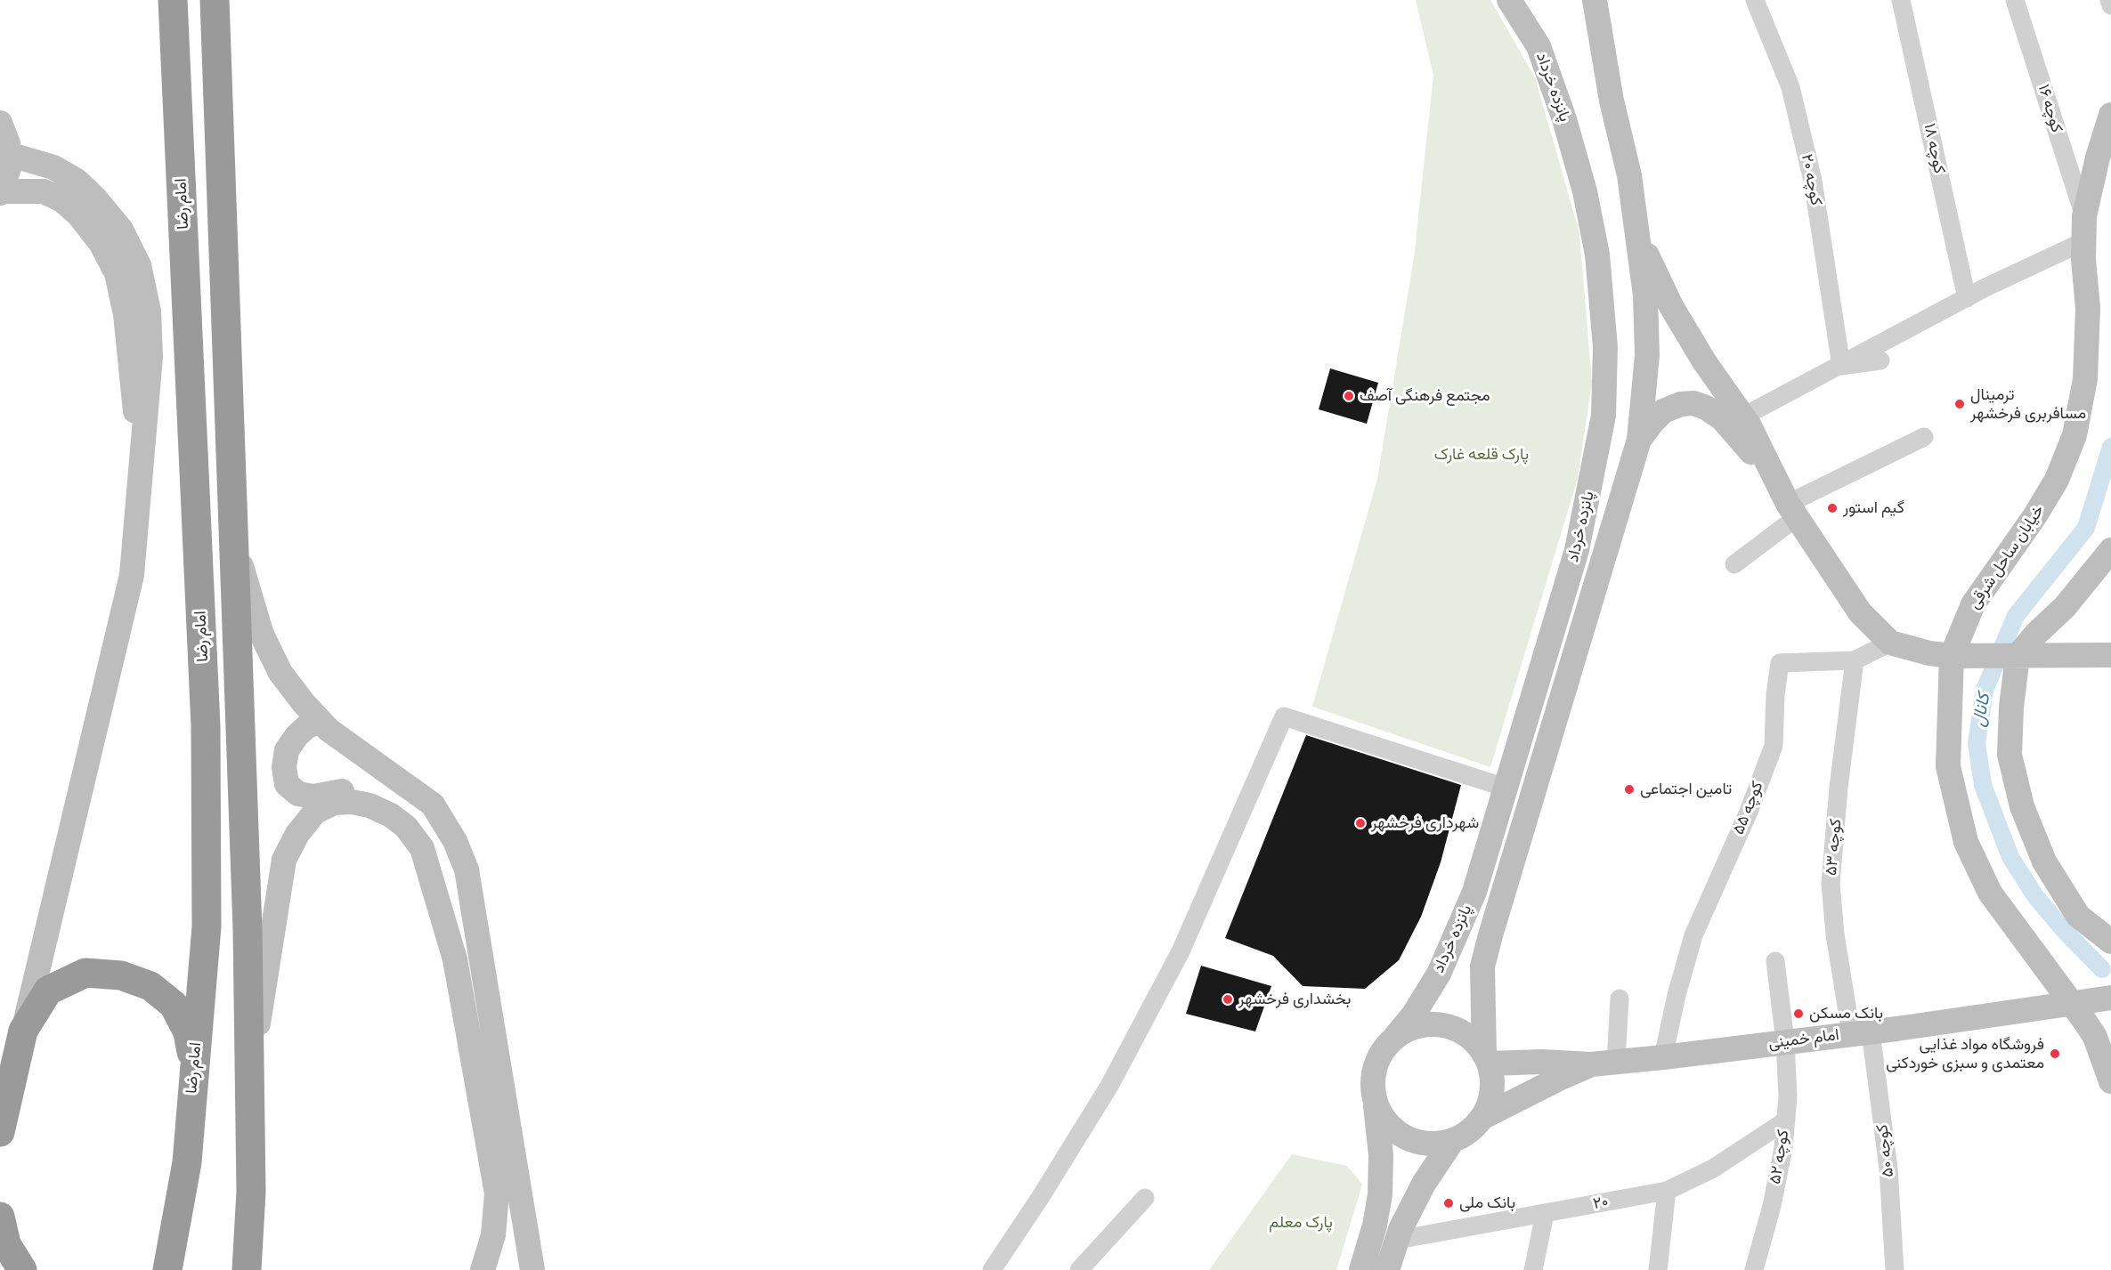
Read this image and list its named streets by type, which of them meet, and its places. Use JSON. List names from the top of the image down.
{
  "streets": {
    "highway": ["امام رضا"],
    "main road": ["پانزده خرداد", "خیابان ساحل شرقی", "امام خمینی"],
    "street": [
      "کوچه ۱۶",
      "کوچه ۱۸",
      "کوچه ۲۰",
      "کوچه ۵۵",
      "کوچه ۵۳",
      "کوچه ۵۰",
      "کوچه ۵۲",
      "۲۰"
    ]
  },
  "crossings": [
    ["پانزده خرداد", "امام خمینی"],
    ["کوچه ۱۶", "خیابان ساحل شرقی"],
    ["خیابان ساحل شرقی", "امام خمینی"],
    ["کوچه ۵۵", "کوچه ۵۳"],
    ["کوچه ۵۵", "امام خمینی"],
    ["کوچه ۵۳", "امام خمینی"],
    ["کوچه ۵۳", "کوچه ۵۰"],
    ["امام خمینی", "کوچه ۵۰"],
    ["امام خمینی", "کوچه ۵۲"],
    ["کوچه ۵۲", "۲۰"]
  ],
  "water": ["کانال"],
  "parks": ["پارک قلعه غارک", "پارک معلم"],
  "places": [
    "مجتمع فرهنگی آصف",
    "ترمینال مسافربری فرخشهر",
    "گیم استور",
    "تامین اجتماعی",
    "شهرداری فرخشهر",
    "بخشداری فرخشهر",
    "بانک مسکن",
    "فروشگاه مواد غذایی معتمدی و سبزی خوردکنی",
    "بانک ملی"
  ]
}
